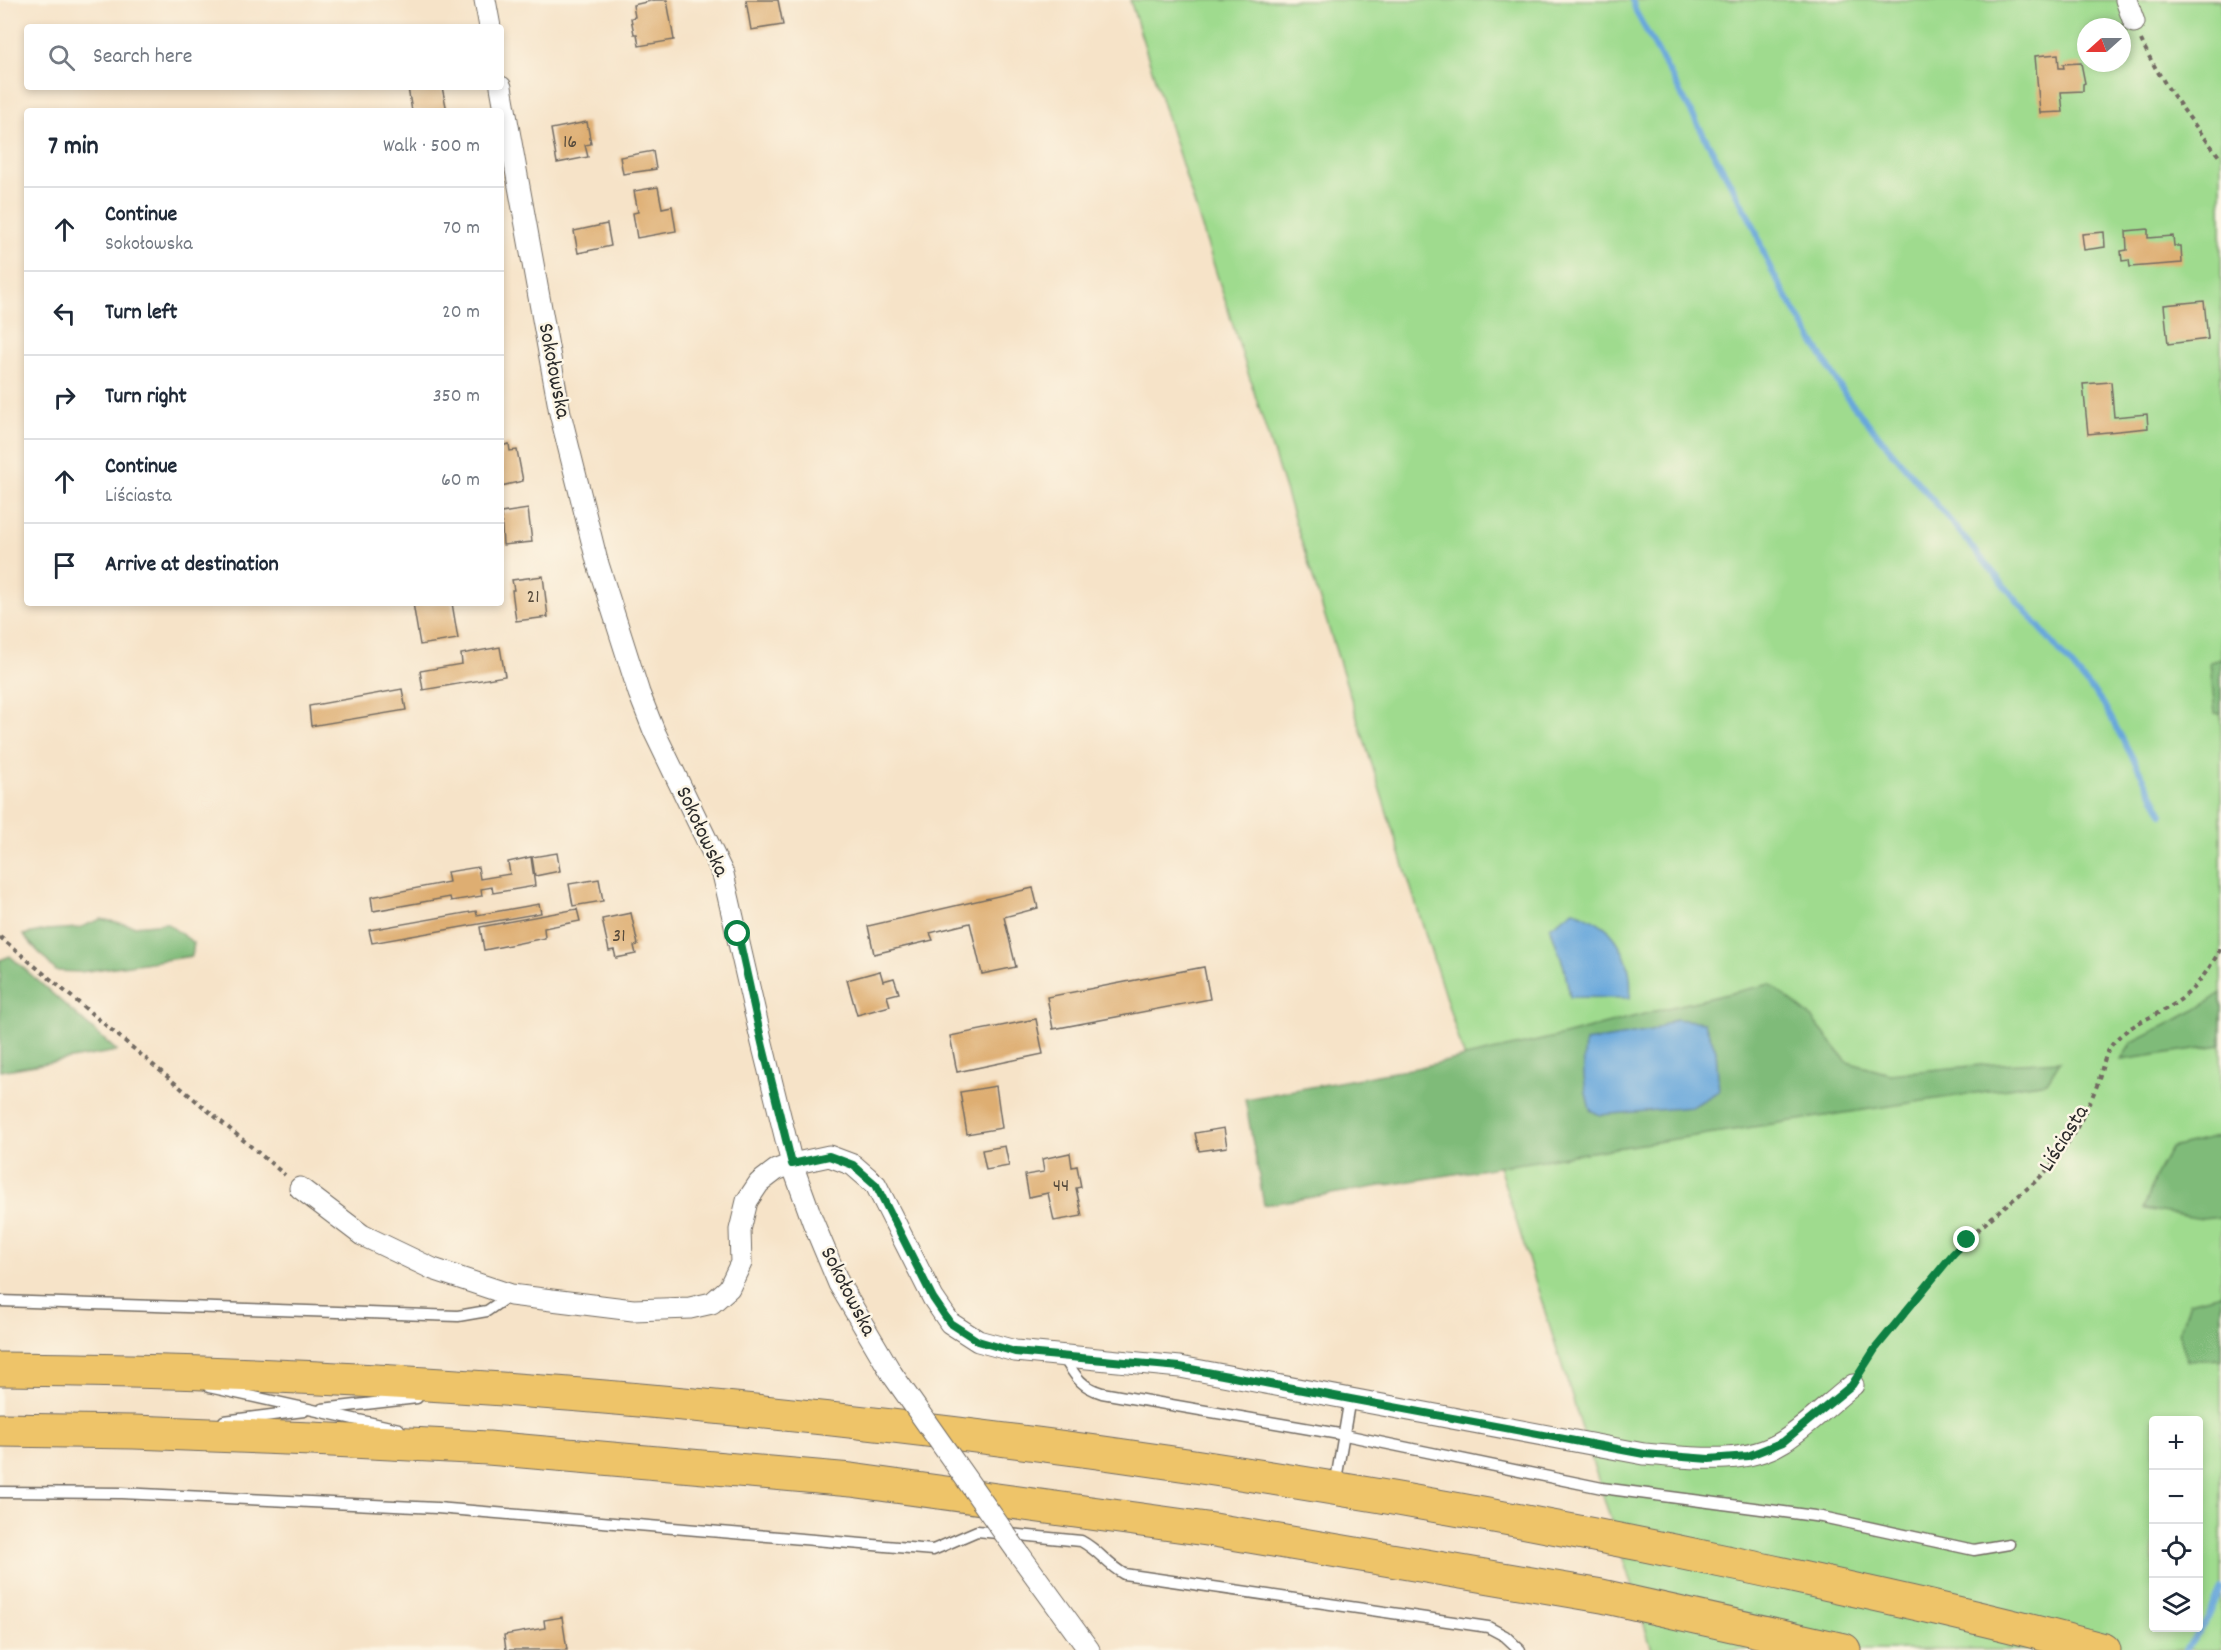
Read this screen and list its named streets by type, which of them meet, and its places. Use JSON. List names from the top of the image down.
{
  "streets": {
    "street": ["Sokołowska"],
    "path": ["Liściasta"]
  },
  "house_numbers": [
    "16",
    "21",
    "31",
    "44"
  ],
  "north": "left",
  "page": {
    "search": "Search here",
    "heading": ["7 min", "Walk · 500 m"],
    "list": [
      ["Continue", "Sokołowska", "70 m"],
      ["Turn left", "20 m"],
      ["Turn right", "350 m"],
      ["Continue", "Liściasta", "60 m"],
      "Arrive at destination"
    ],
    "map_buttons": ["+", "−"]
  }
}
